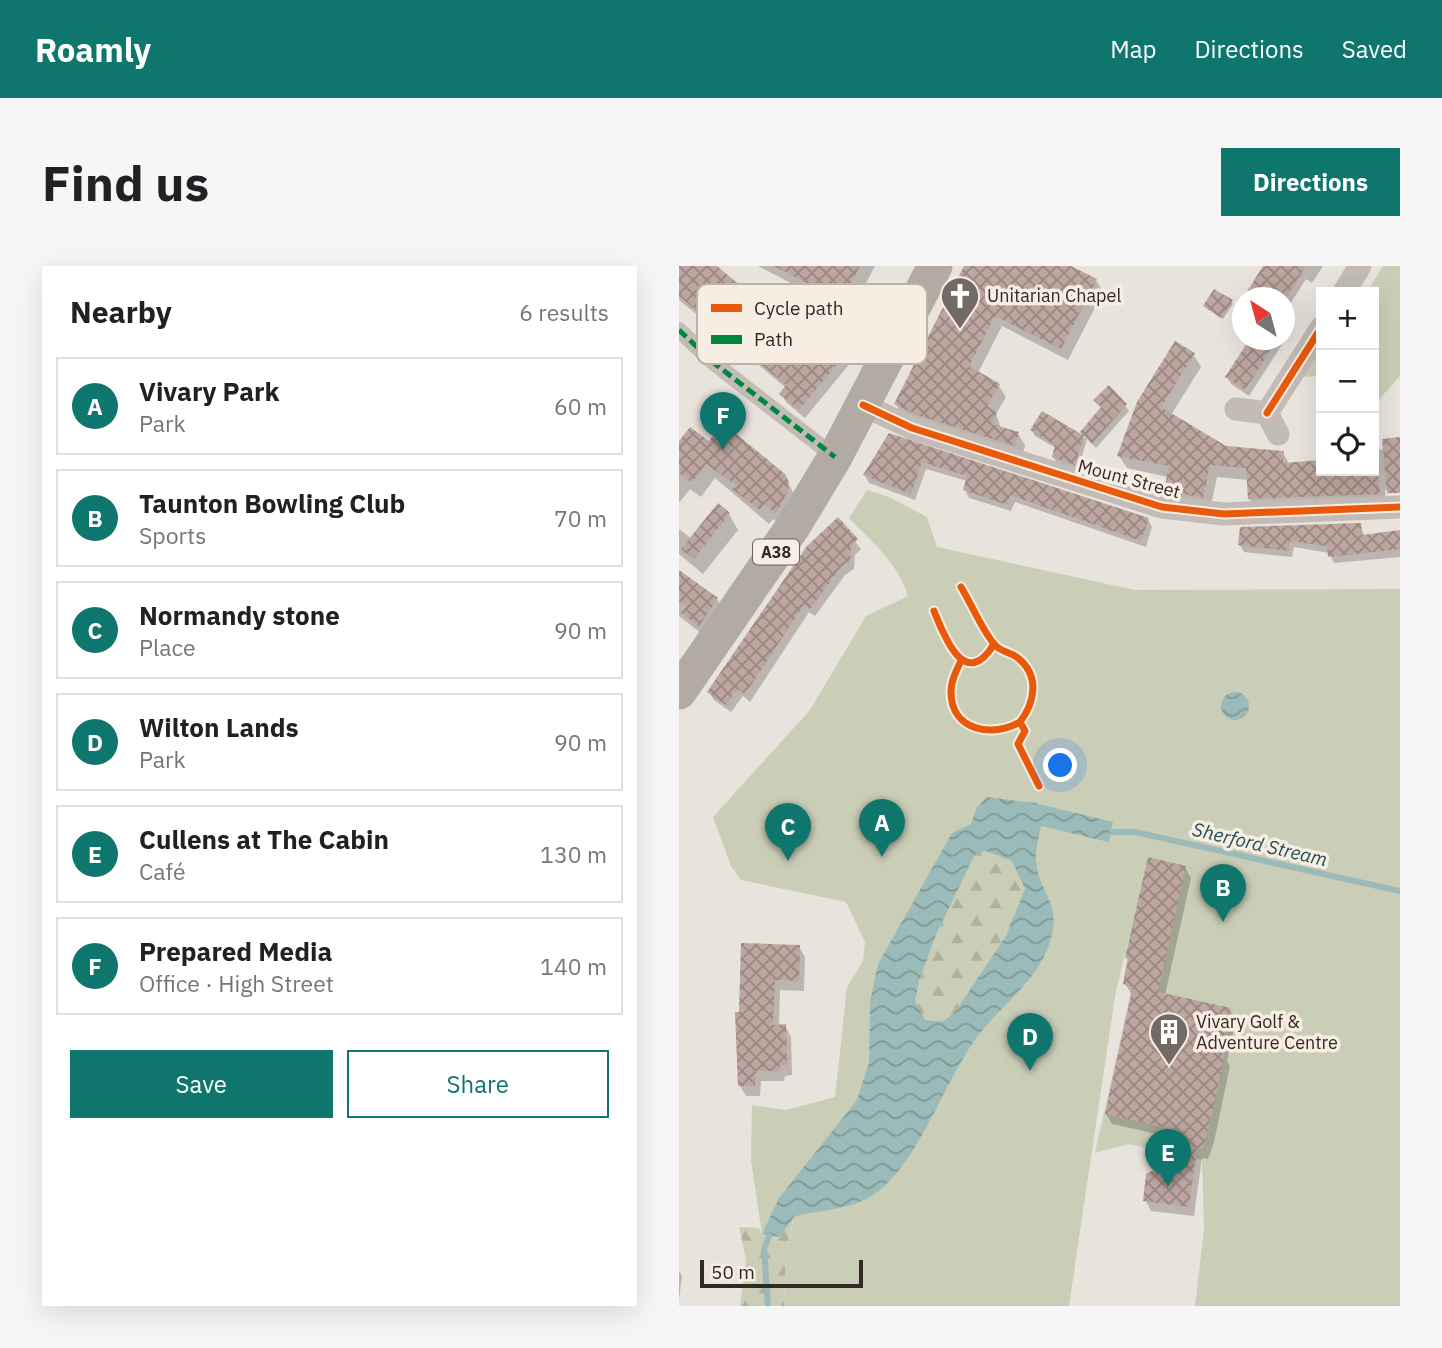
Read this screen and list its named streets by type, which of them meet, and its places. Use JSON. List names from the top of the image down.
{
  "streets": {
    "main road": ["A38"],
    "street": ["Mount Street"]
  },
  "crossings": [
    ["Mount Street", "A38"]
  ],
  "water": ["Sherford Stream"],
  "places": {
    "church": ["Unitarian Chapel"],
    "building": ["Vivary Golf & Adventure Centre"]
  },
  "legend": ["Cycle path", "Path"],
  "scale_bar": "50 m",
  "north": "top left",
  "page": {
    "header": "Roamly",
    "nav": ["Map", "Directions", "Saved"],
    "buttons": [
      "Directions",
      ["Save", "Share"]
    ],
    "title": "Find us",
    "heading": ["Nearby", "6 results"],
    "map_buttons": ["+", "−"],
    "list": [
      {
        "mark": "A",
        "name": "Vivary Park",
        "note": "Park",
        "value": "60 m"
      },
      {
        "mark": "B",
        "name": "Taunton Bowling Club",
        "note": "Sports",
        "value": "70 m"
      },
      {
        "mark": "C",
        "name": "Normandy stone",
        "note": "Place",
        "value": "90 m"
      },
      {
        "mark": "D",
        "name": "Wilton Lands",
        "note": "Park",
        "value": "90 m"
      },
      {
        "mark": "E",
        "name": "Cullens at The Cabin",
        "note": "Café",
        "value": "130 m"
      },
      {
        "mark": "F",
        "name": "Prepared Media",
        "note": "Office · High Street",
        "value": "140 m"
      }
    ],
    "pins": [
      "F",
      "A",
      "C",
      "B",
      "D",
      "E"
    ],
    "scale": "50 m"
  }
}
